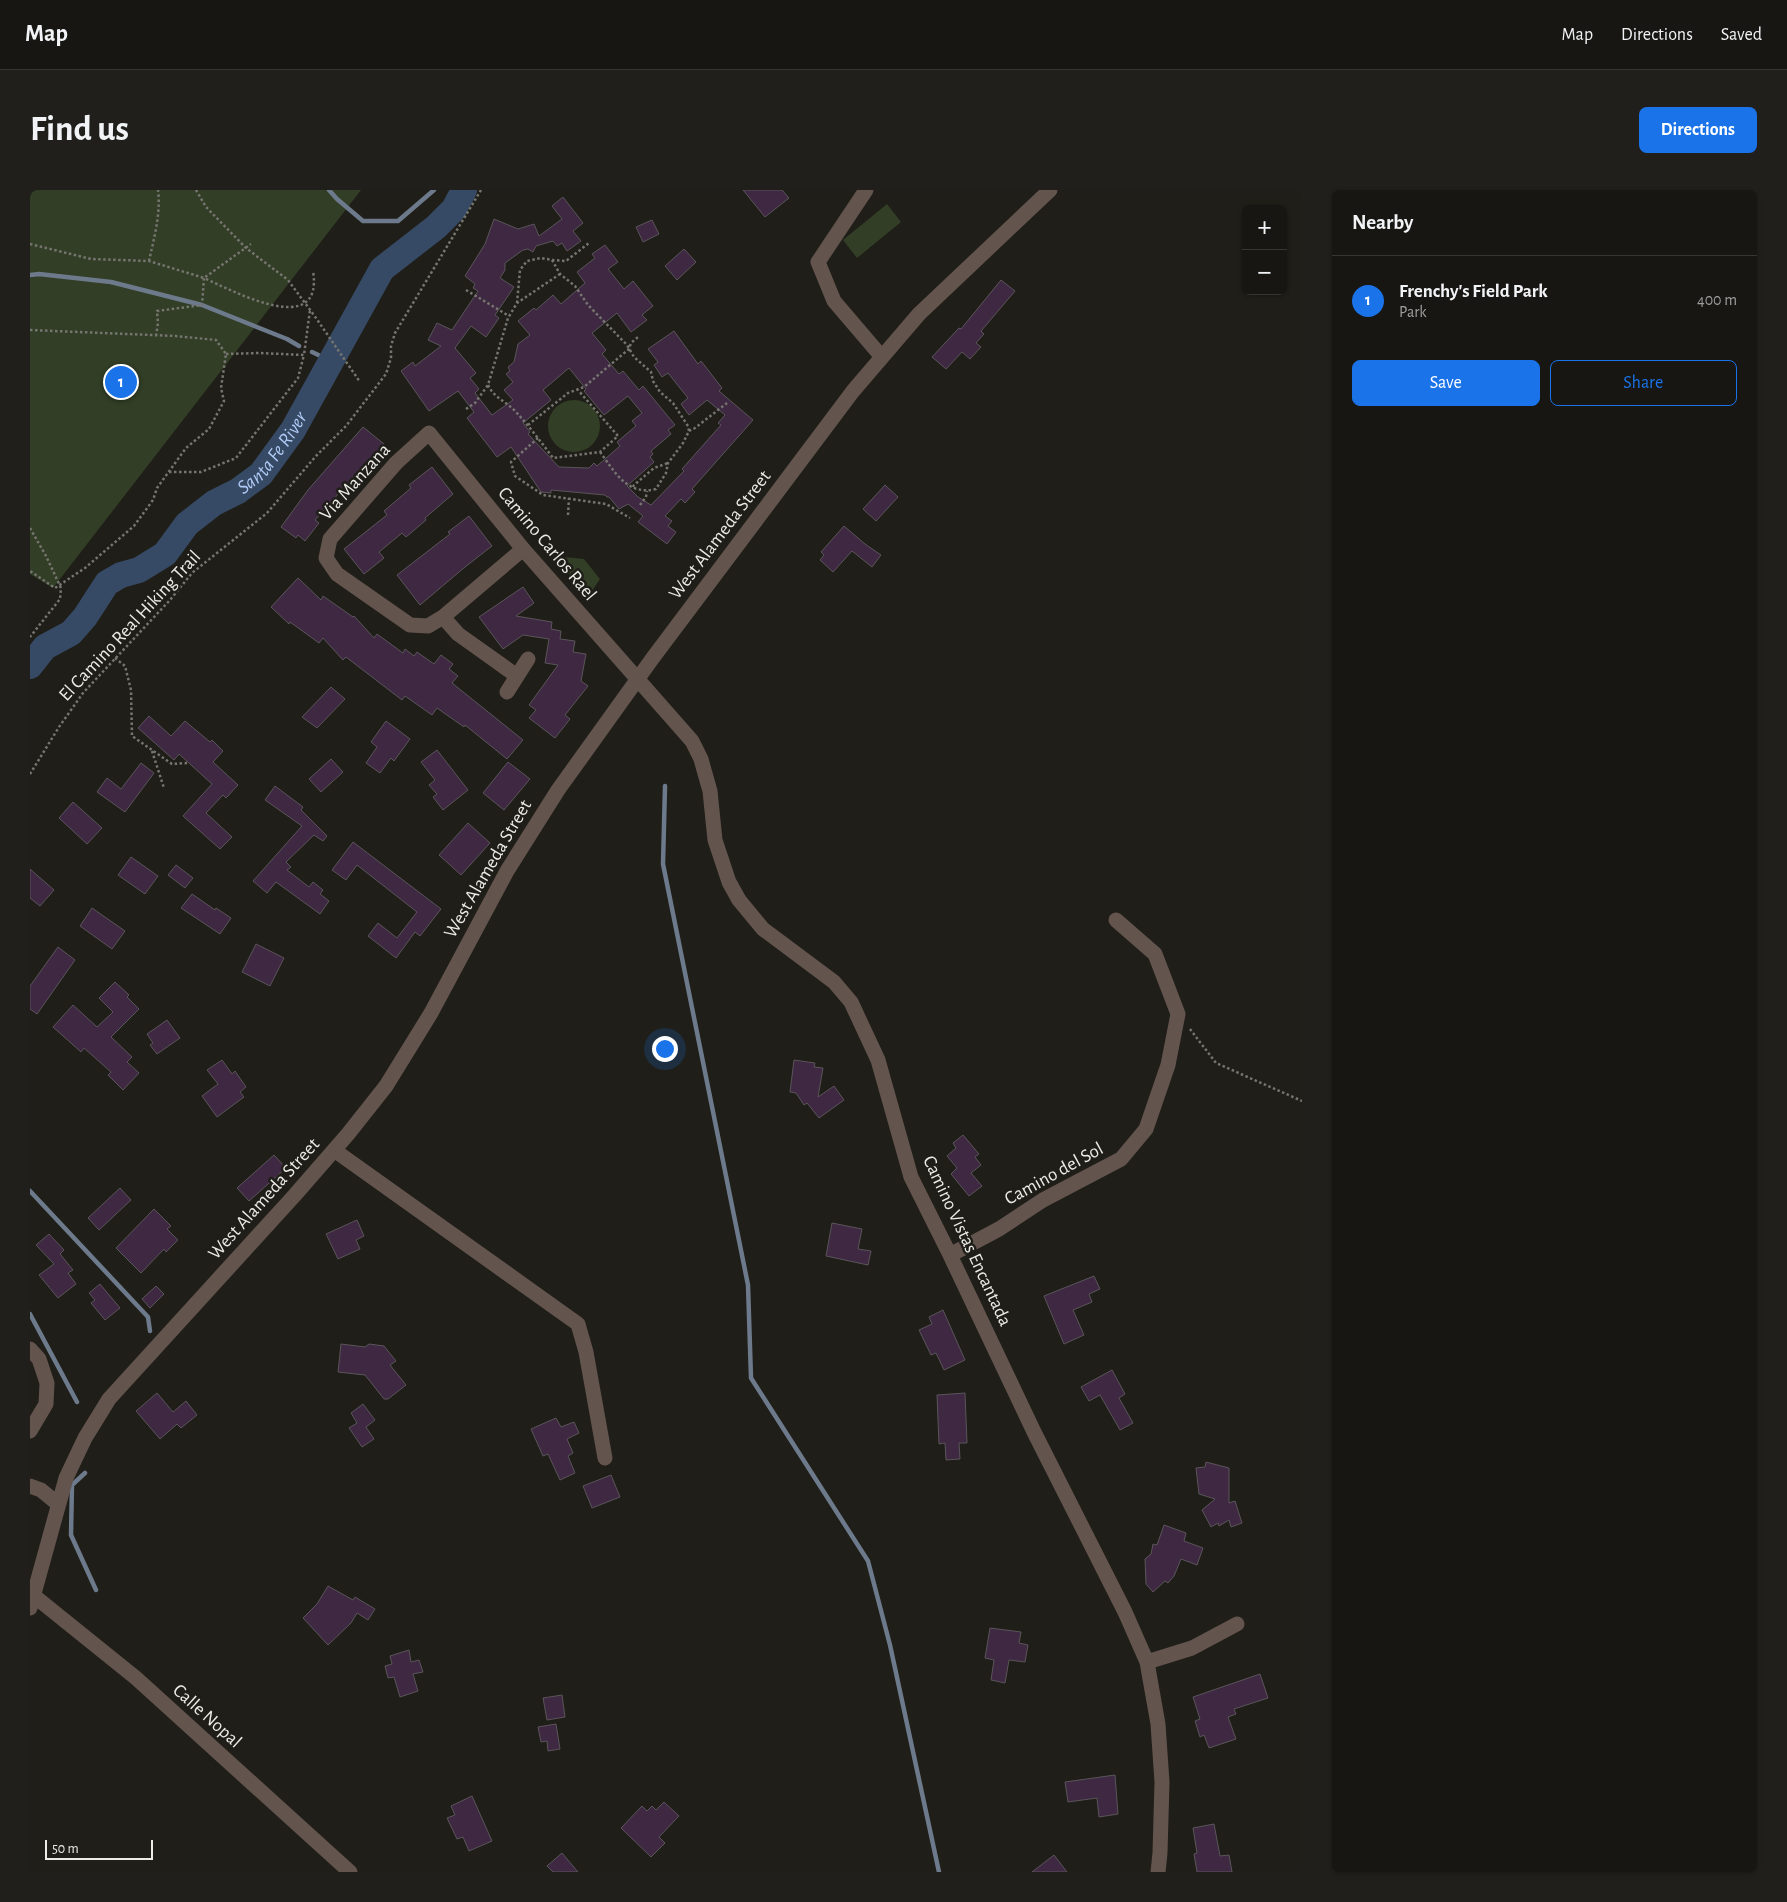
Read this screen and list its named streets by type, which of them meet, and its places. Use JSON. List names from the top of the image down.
{
  "streets": {
    "street": [
      "Via Manzana",
      "West Alameda Street",
      "Camino Carlos Rael",
      "Camino del Sol",
      "Camino Vistas Encantada",
      "Calle Nopal"
    ],
    "path": ["El Camino Real Hiking Trail"]
  },
  "crossings": [
    ["Via Manzana", "Camino Carlos Rael"],
    ["West Alameda Street", "Camino Carlos Rael"],
    ["West Alameda Street", "Camino Vistas Encantada"],
    ["West Alameda Street", "Calle Nopal"],
    ["Camino Carlos Rael", "Camino Vistas Encantada"],
    ["Camino del Sol", "Camino Vistas Encantada"]
  ],
  "water": ["Santa Fe River"],
  "scale_bar": "50 m",
  "page": {
    "header": "Map",
    "nav": ["Map", "Directions", "Saved"],
    "buttons": [
      "Directions",
      ["Save", "Share"]
    ],
    "title": "Find us",
    "heading": "Nearby",
    "map_buttons": ["+", "−"],
    "list": [
      {
        "mark": "1",
        "name": "Frenchy's Field Park",
        "note": "Park",
        "value": "400 m"
      }
    ],
    "pins": "1",
    "scale": "50 m"
  }
}
